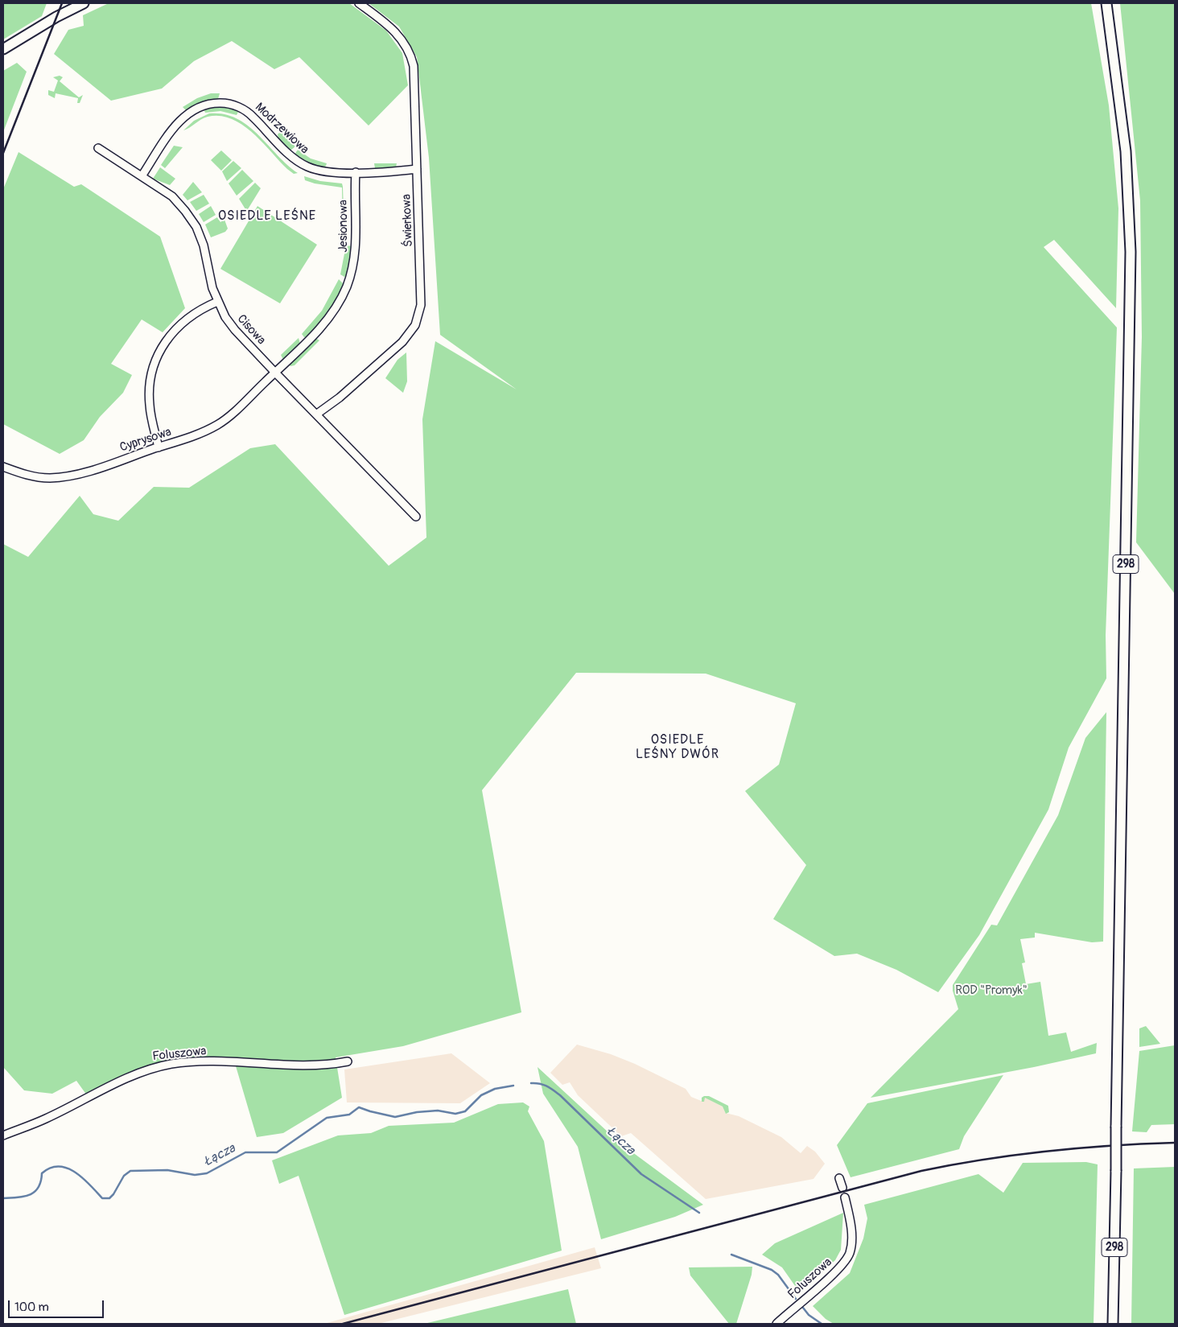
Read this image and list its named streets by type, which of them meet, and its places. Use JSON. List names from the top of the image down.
{
  "streets": {
    "main road": ["298"],
    "street": [
      "Modrzewiowa",
      "Świerkowa",
      "Jesionowa",
      "Cisowa",
      "Cyprysowa",
      "Foluszowa"
    ]
  },
  "crossings": [
    ["Modrzewiowa", "Świerkowa"],
    ["Modrzewiowa", "Jesionowa"],
    ["Modrzewiowa", "Cisowa"],
    ["Świerkowa", "Cisowa"],
    ["Jesionowa", "Cisowa"],
    ["Jesionowa", "Cyprysowa"],
    ["Cisowa", "Cyprysowa"]
  ],
  "districts": ["OSIEDLE LEŚNE", "OSIEDLE LEŚNY DWÓR"],
  "water": ["Łącza"],
  "parks": ["ROD \"Promyk\""],
  "scale_bar": "100 m"
}
